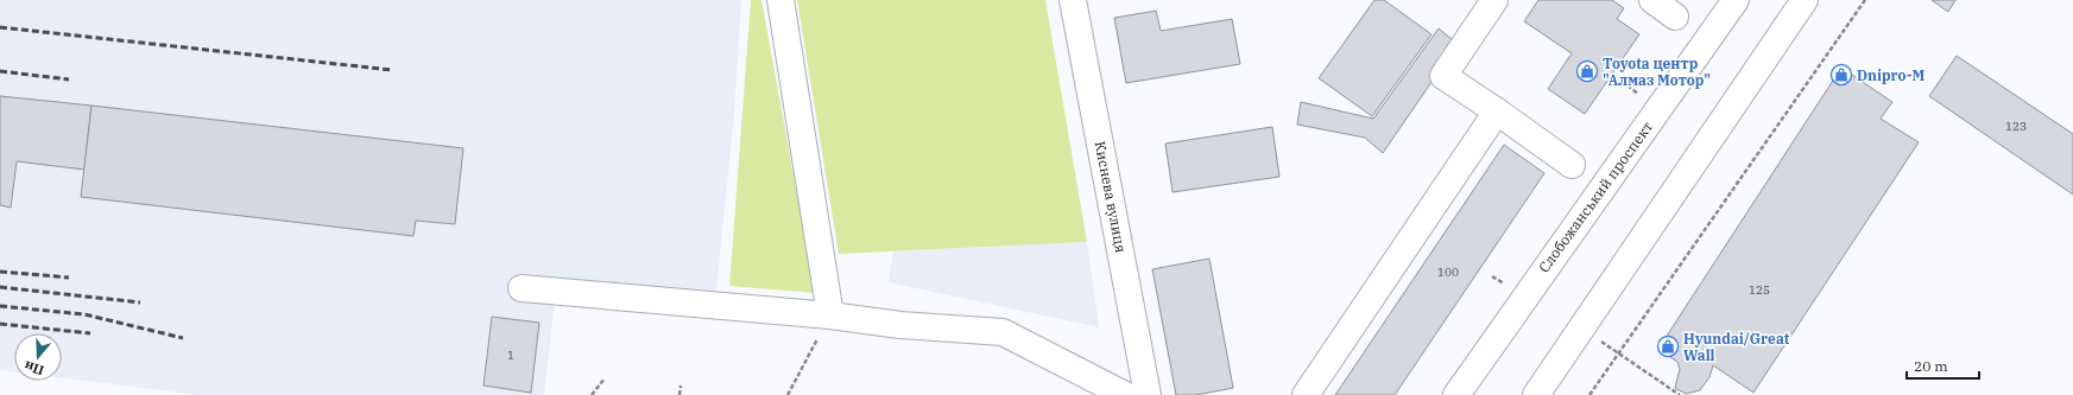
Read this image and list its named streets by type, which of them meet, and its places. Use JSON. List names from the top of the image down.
{
  "streets": {
    "main road": ["Киснева вулиця", "Слобожанський проспект"]
  },
  "places": {
    "shop": ["Toyota центр \"Алмаз Мотор\"", "Dnipro-M", "Hyundai/Great Wall"]
  },
  "house_numbers": [
    "123",
    "100",
    "125",
    "1"
  ],
  "scale_bar": "20 m",
  "north": "bottom"
}
